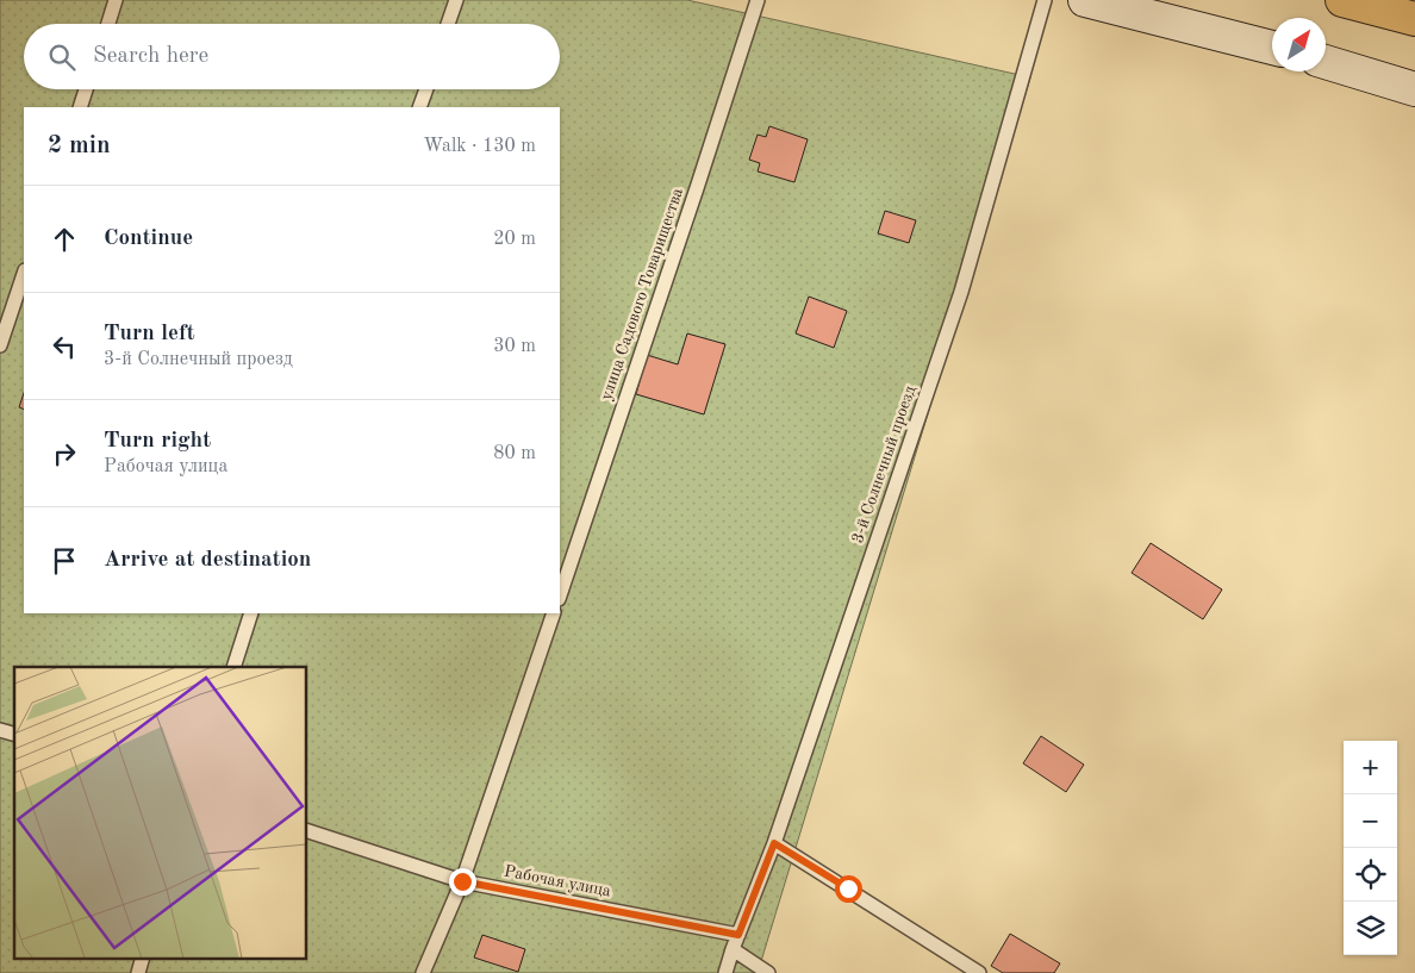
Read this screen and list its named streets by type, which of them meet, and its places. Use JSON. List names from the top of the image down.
{
  "streets": {
    "lane": ["улица Садового Товарищества", "3-й Солнечный проезд", "Рабочая улица"]
  },
  "crossings": [
    ["3-й Солнечный проезд", "Рабочая улица"]
  ],
  "north": "top right",
  "page": {
    "search": "Search here",
    "heading": ["2 min", "Walk · 130 m"],
    "list": [
      ["Continue", "20 m"],
      ["Turn left", "3-й Солнечный проезд", "30 m"],
      ["Turn right", "Рабочая улица", "80 m"],
      "Arrive at destination"
    ],
    "map_buttons": ["+", "−"]
  }
}
